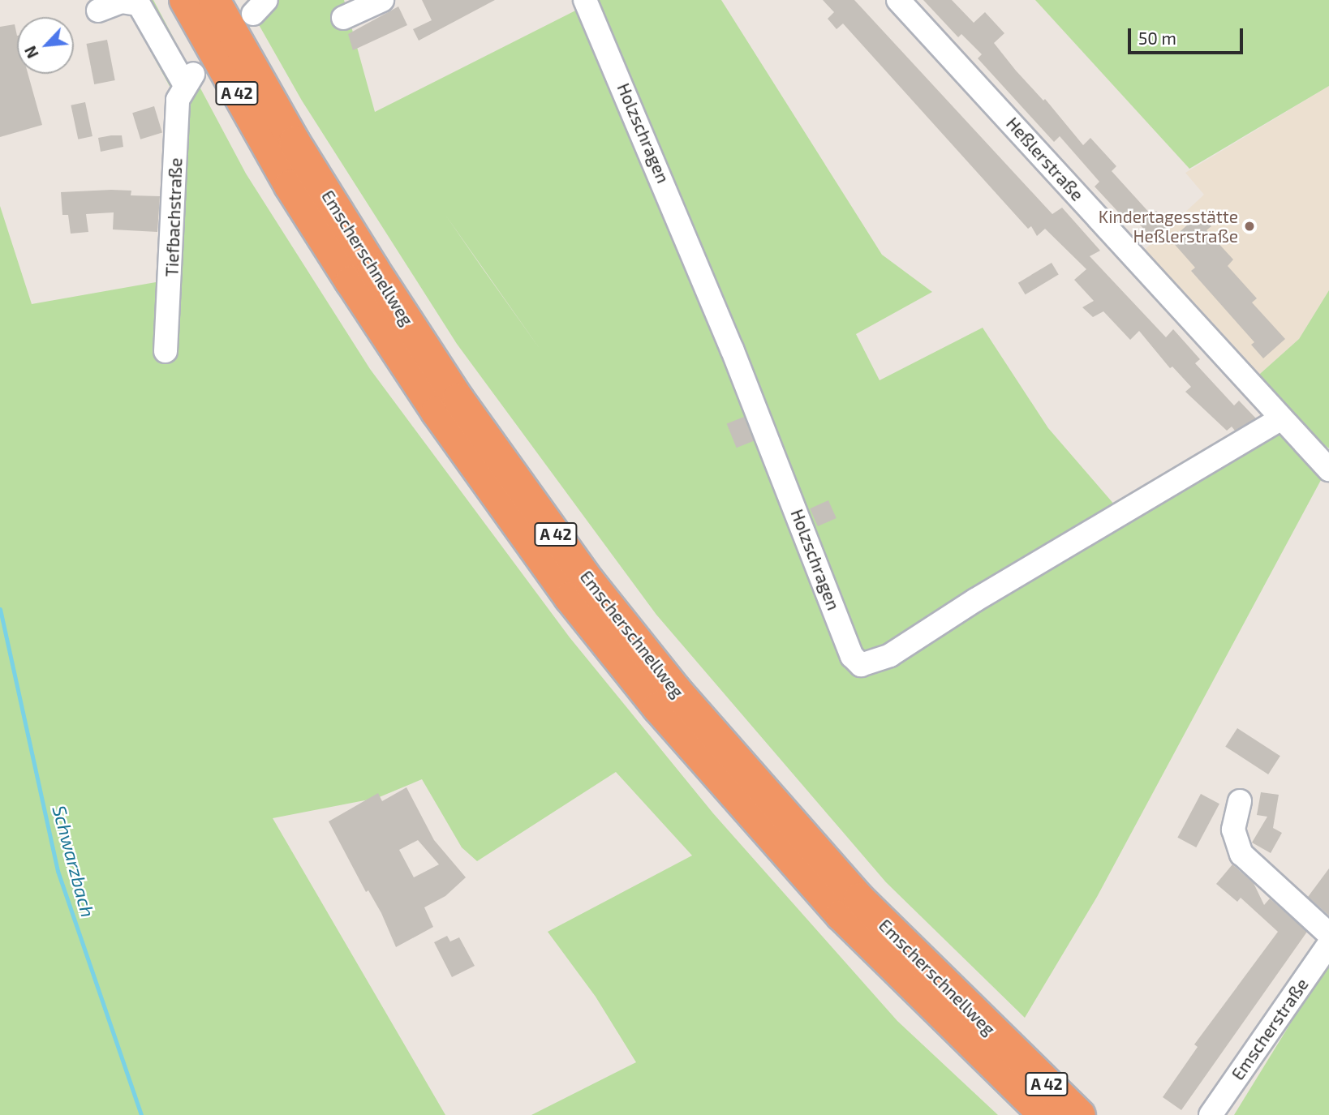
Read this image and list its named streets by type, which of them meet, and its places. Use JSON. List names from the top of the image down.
{
  "streets": {
    "highway": ["A 42", "Emscherschnellweg"],
    "street": [
      "Holzschragen",
      "Heßlerstraße",
      "Tiefbachstraße",
      "Emscherstraße"
    ]
  },
  "crossings": [
    ["Holzschragen", "Heßlerstraße"]
  ],
  "water": ["Schwarzbach"],
  "places": ["Kindertagesstätte Heßlerstraße"],
  "scale_bar": "50 m",
  "north": "bottom left"
}
